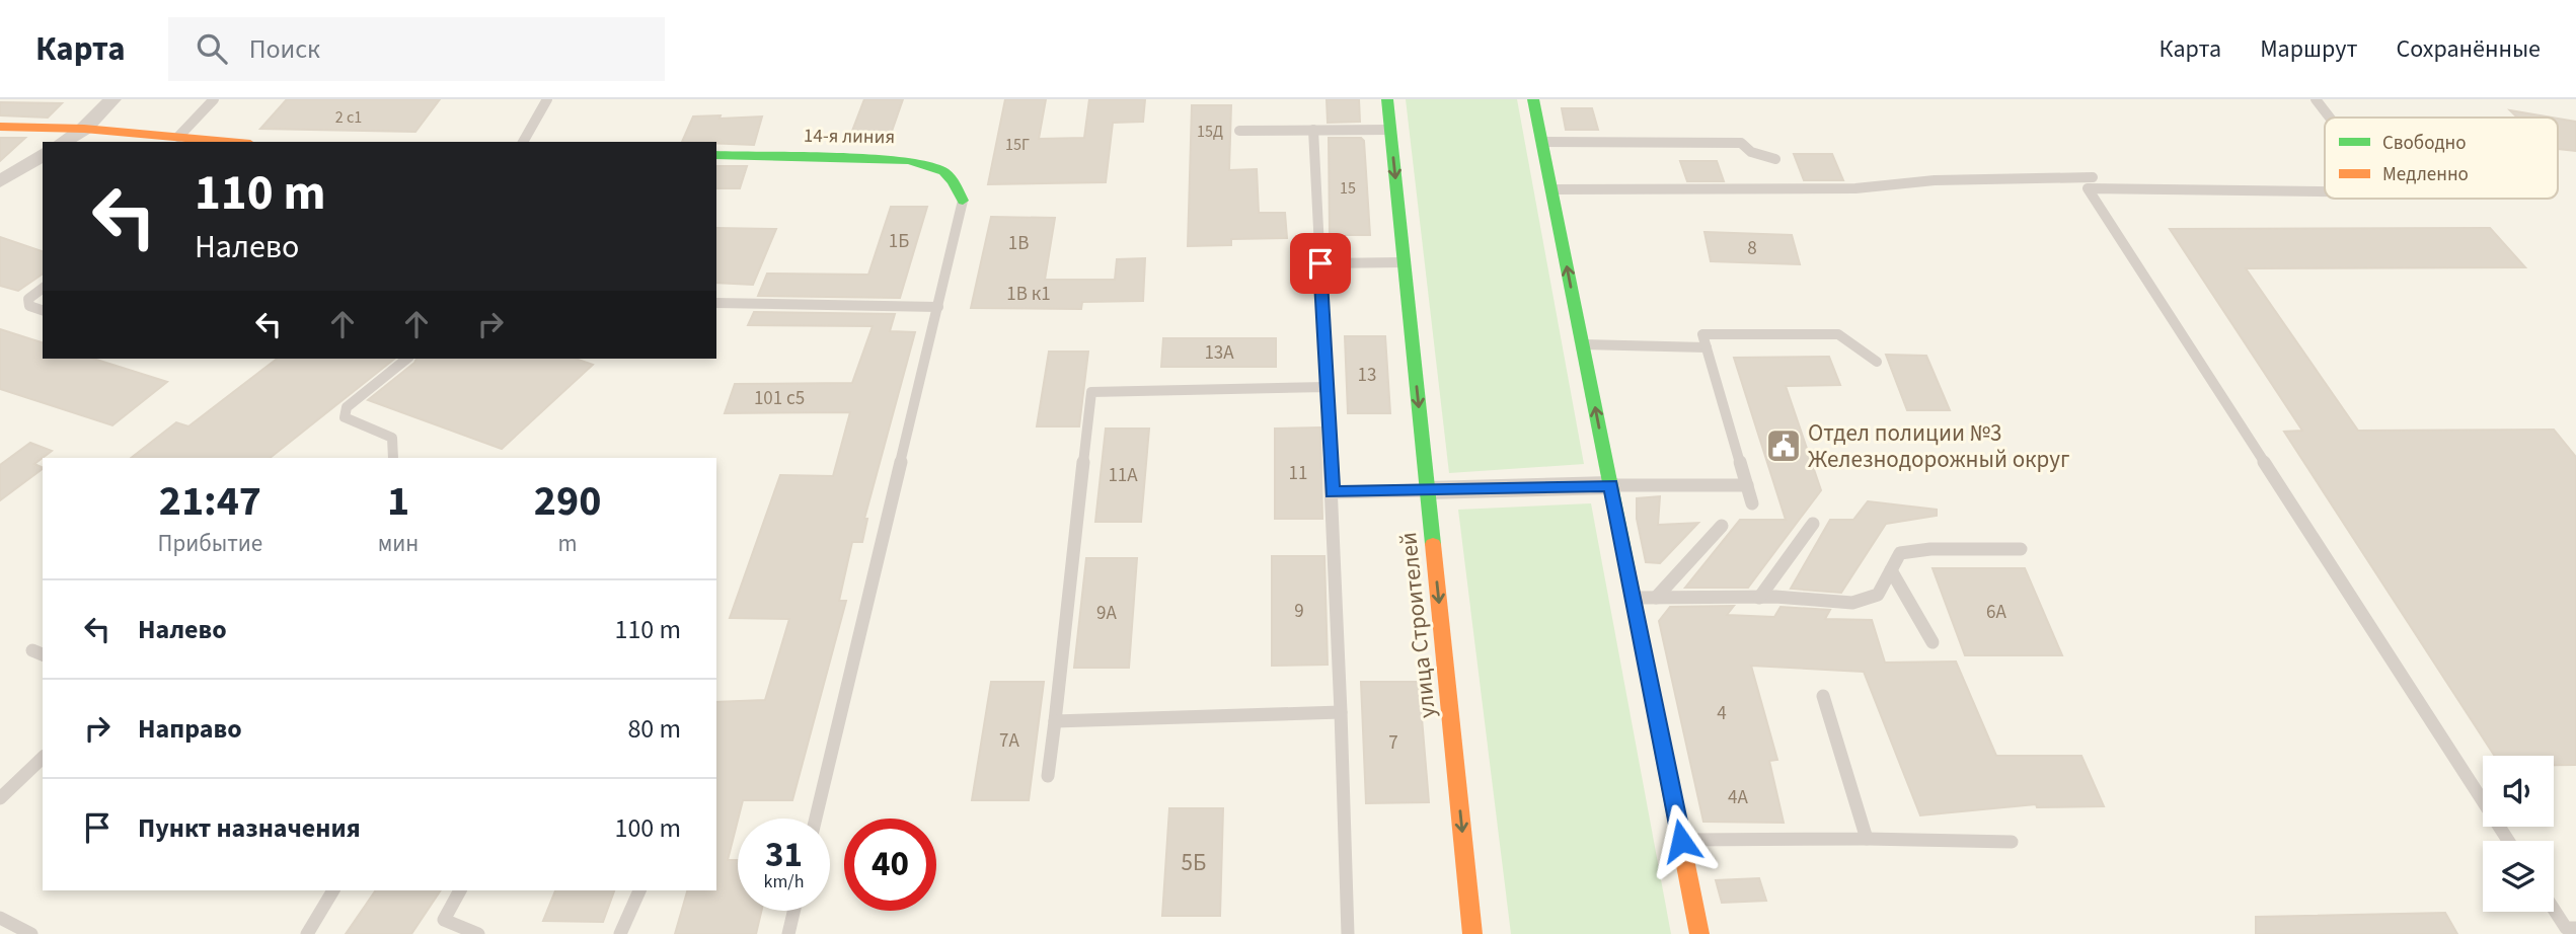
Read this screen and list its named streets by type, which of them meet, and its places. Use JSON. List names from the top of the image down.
{
  "streets": {
    "street": ["14-я линия", "улица Строителей"]
  },
  "one_way": ["улица Строителей"],
  "places": {
    "public building": ["Отдел полиции №3 Железнодорожный округ"]
  },
  "house_numbers": [
    "2 с1",
    "15Д",
    "15Г",
    "15",
    "1Б",
    "1В",
    "8",
    "1В к1",
    "13А",
    "13",
    "101 с5",
    "11",
    "11А",
    "9",
    "6А",
    "9А",
    "4",
    "7А",
    "7",
    "4А",
    "5Б"
  ],
  "legend": ["Свободно", "Медленно"],
  "page": {
    "header": "Карта",
    "search": "Поиск",
    "nav": ["Карта", "Маршрут", "Сохранённые"],
    "turn": ["110 m", "Налево"],
    "eta": [
      "21:47",
      "Прибытие",
      "1",
      "мин",
      "290",
      "m"
    ],
    "list": [
      {
        "name": "Налево",
        "value": "110 m"
      },
      {
        "name": "Направо",
        "value": "80 m"
      },
      {
        "name": "Пункт назначения",
        "value": "100 m"
      }
    ],
    "speed": "31 km/h",
    "limit": "40"
  }
}
